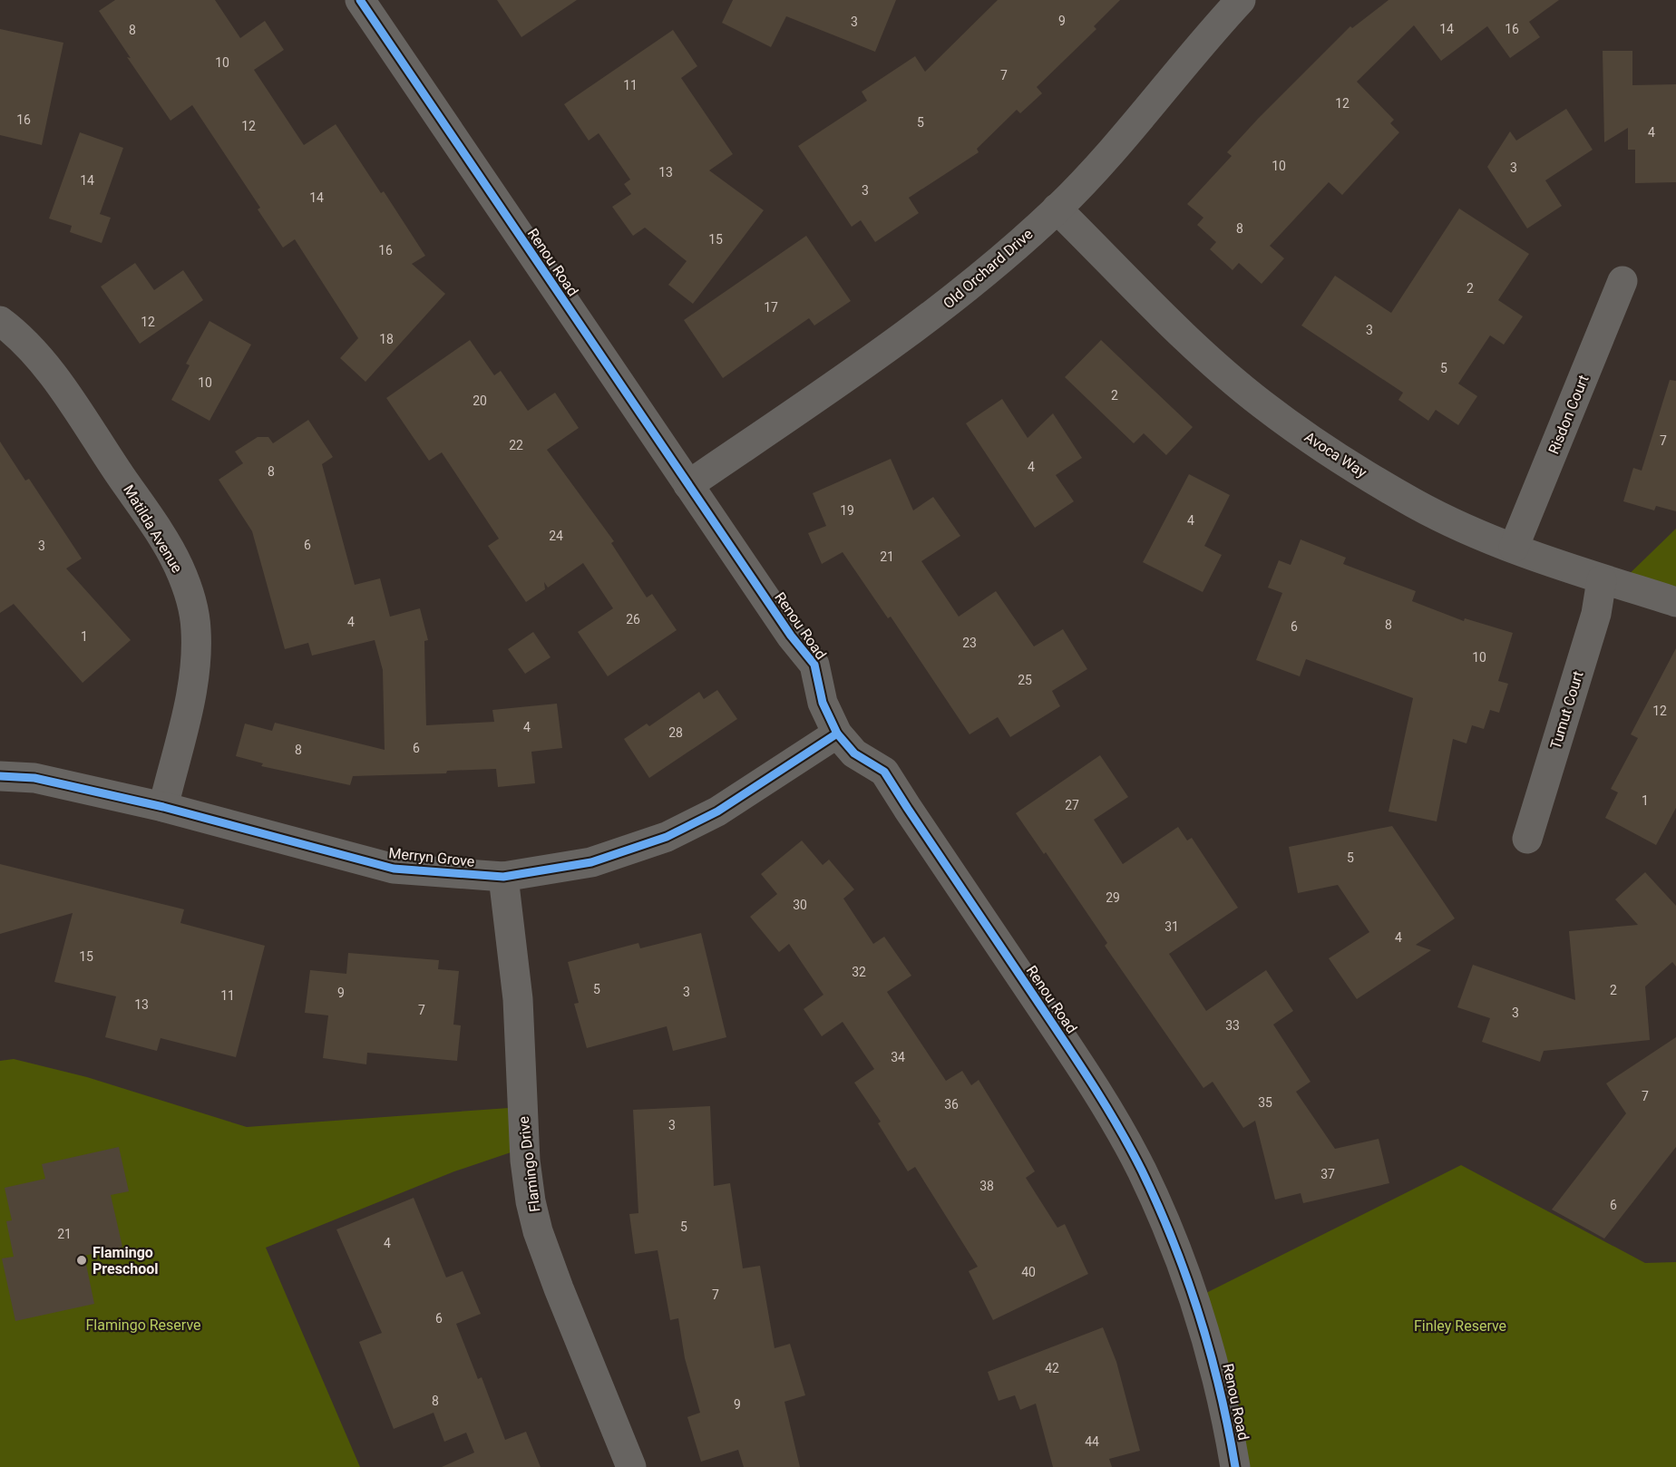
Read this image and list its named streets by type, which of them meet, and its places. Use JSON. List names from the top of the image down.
{
  "streets": {
    "street": [
      "Renou Road",
      "Old Orchard Drive",
      "Risdon Court",
      "Avoca Way",
      "Matilda Avenue",
      "Tumut Court",
      "Merryn Grove",
      "Flamingo Drive"
    ]
  },
  "crossings": [
    ["Renou Road", "Old Orchard Drive"],
    ["Renou Road", "Merryn Grove"],
    ["Old Orchard Drive", "Avoca Way"],
    ["Risdon Court", "Avoca Way"],
    ["Avoca Way", "Tumut Court"],
    ["Matilda Avenue", "Merryn Grove"],
    ["Merryn Grove", "Flamingo Drive"]
  ],
  "parks": ["Flamingo Reserve", "Finley Reserve"],
  "places": ["Flamingo Preschool"],
  "house_numbers": [
    "9",
    "3",
    "14",
    "16",
    "8",
    "10",
    "7",
    "11",
    "12",
    "16",
    "5",
    "12",
    "4",
    "10",
    "3",
    "13",
    "14",
    "3",
    "14",
    "8",
    "15",
    "16",
    "2",
    "17",
    "12",
    "3",
    "18",
    "5",
    "10",
    "2",
    "20",
    "7",
    "22",
    "4",
    "8",
    "19",
    "4",
    "24",
    "6",
    "3",
    "21",
    "26",
    "4",
    "8",
    "6",
    "1",
    "23",
    "10",
    "25",
    "12",
    "4",
    "28",
    "6",
    "8",
    "1",
    "27",
    "5",
    "29",
    "30",
    "31",
    "4",
    "15",
    "32",
    "5",
    "2",
    "3",
    "9",
    "11",
    "13",
    "7",
    "3",
    "33",
    "34",
    "7",
    "35",
    "36",
    "3",
    "37",
    "38",
    "6",
    "5",
    "21",
    "4",
    "40",
    "7",
    "6",
    "42",
    "8",
    "9",
    "44"
  ]
}
